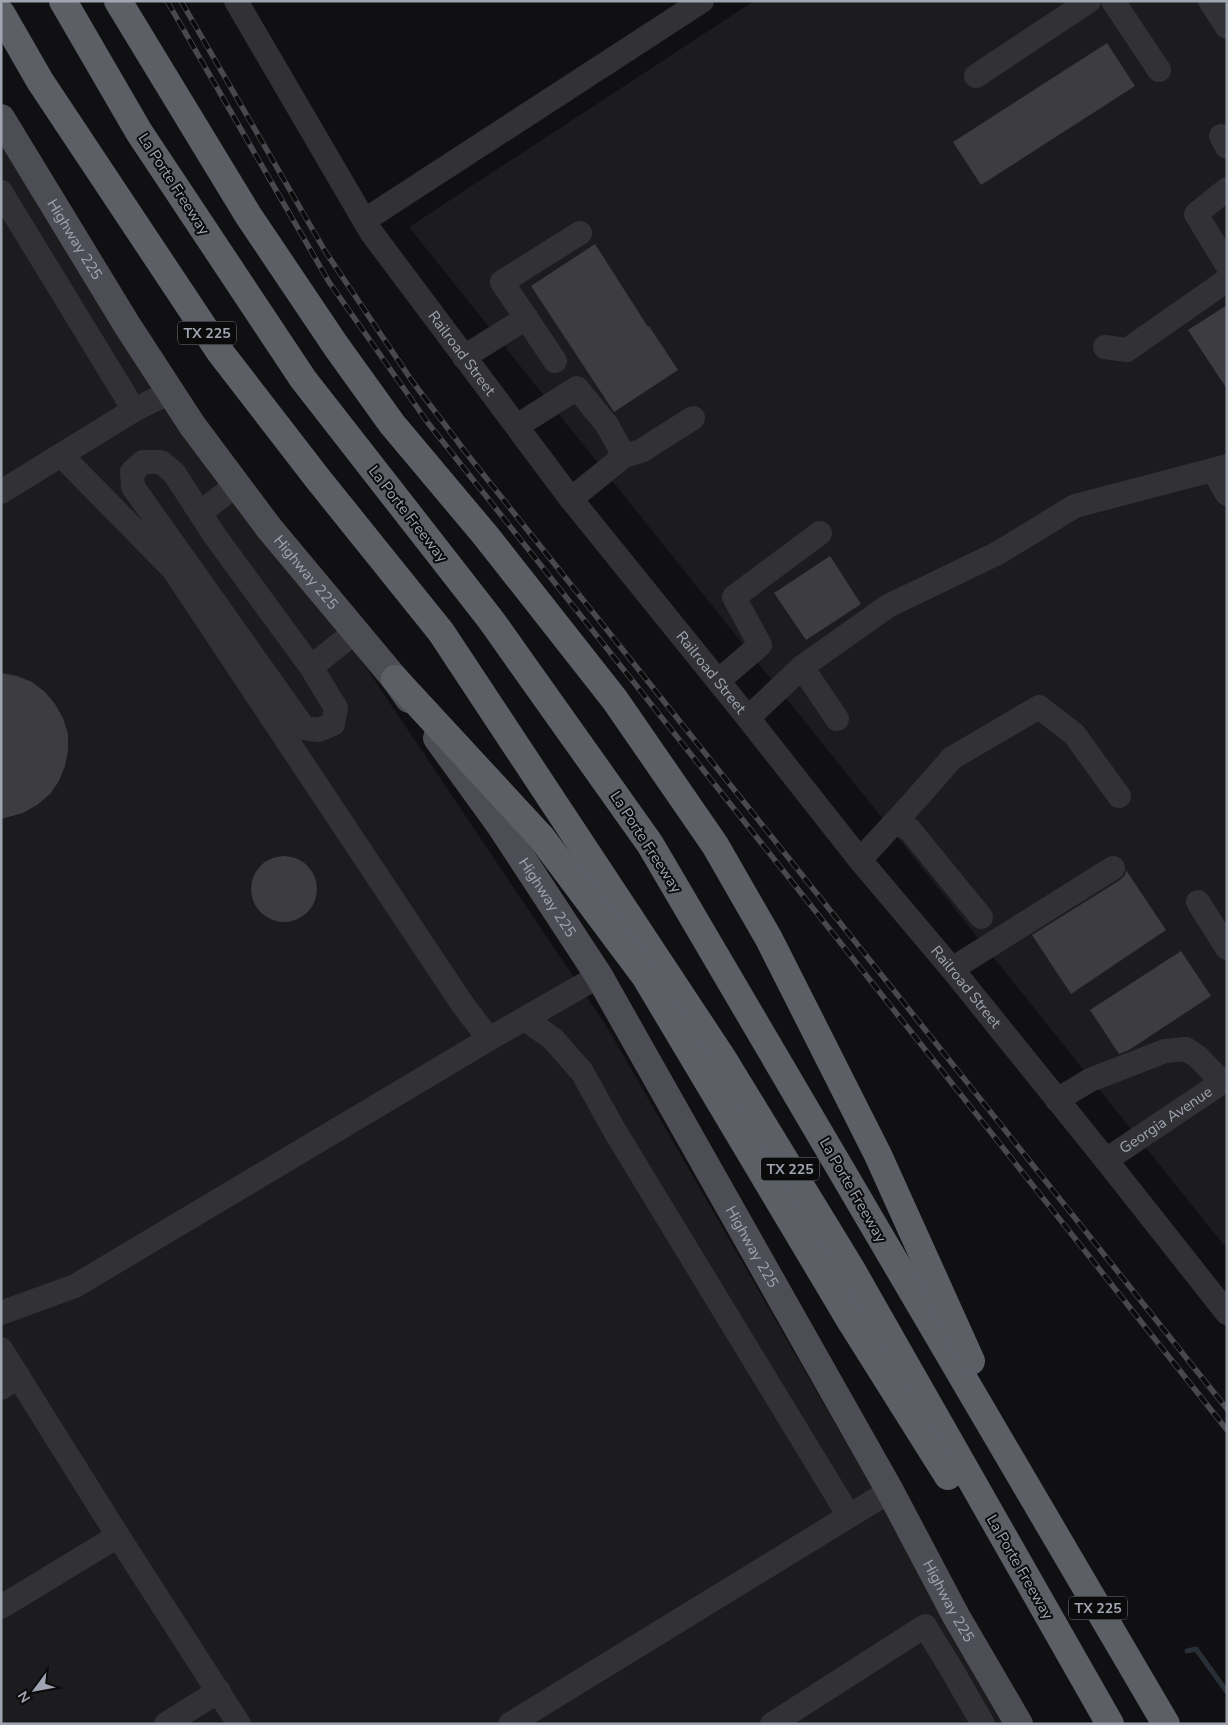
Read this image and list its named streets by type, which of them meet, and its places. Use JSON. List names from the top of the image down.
{
  "streets": {
    "highway": ["La Porte Freeway", "TX 225"],
    "main road": ["Highway 225"],
    "street": ["Railroad Street", "Georgia Avenue"]
  },
  "crossings": [
    ["Railroad Street", "Georgia Avenue"]
  ],
  "north": "bottom left"
}
